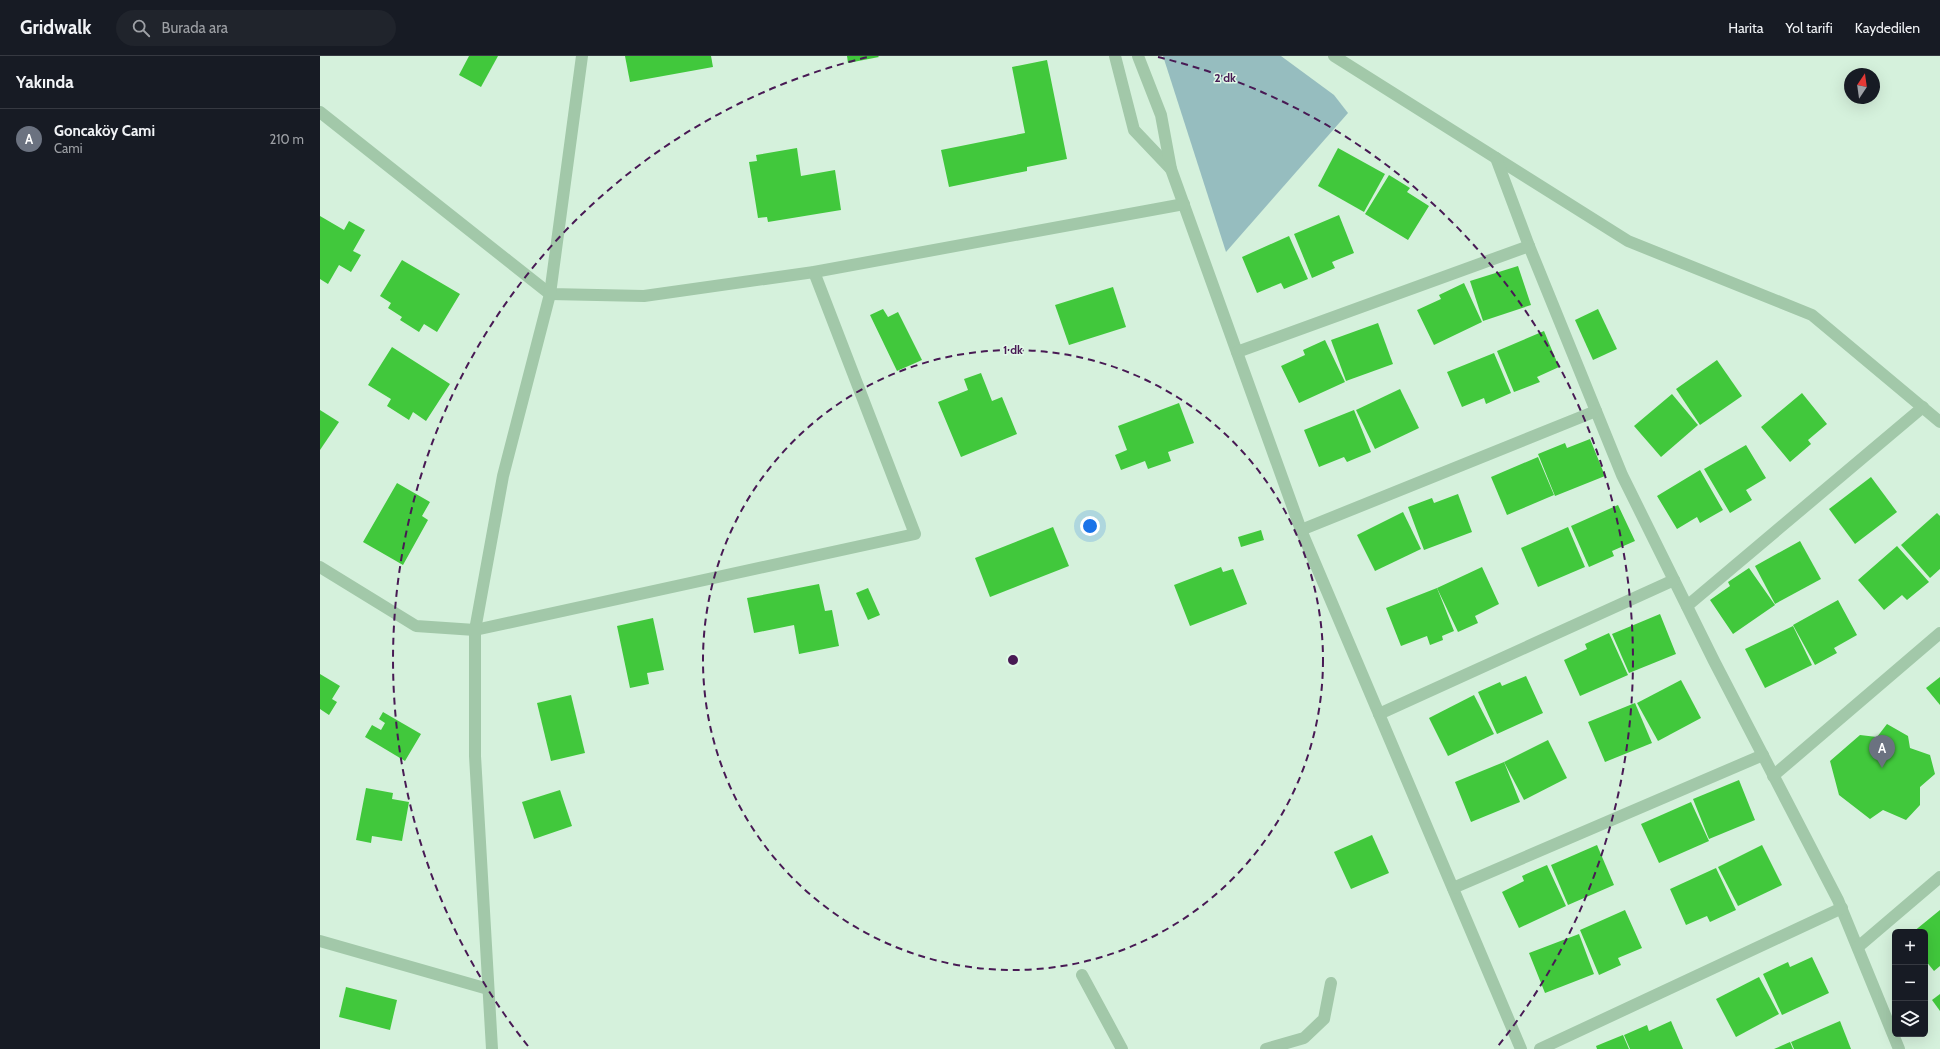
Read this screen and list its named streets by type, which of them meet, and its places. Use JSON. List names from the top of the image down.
{
  "north": "top",
  "page": {
    "header": "Gridwalk",
    "search": "Burada ara",
    "nav": ["Harita", "Yol tarifi", "Kaydedilen"],
    "heading": "Yakında",
    "list": [
      {
        "mark": "A",
        "name": "Goncaköy Cami",
        "note": "Cami",
        "value": "210 m"
      }
    ],
    "pins": "A",
    "map_buttons": ["+", "−"]
  },
  "rings": ["2 dk", "1 dk"]
}
